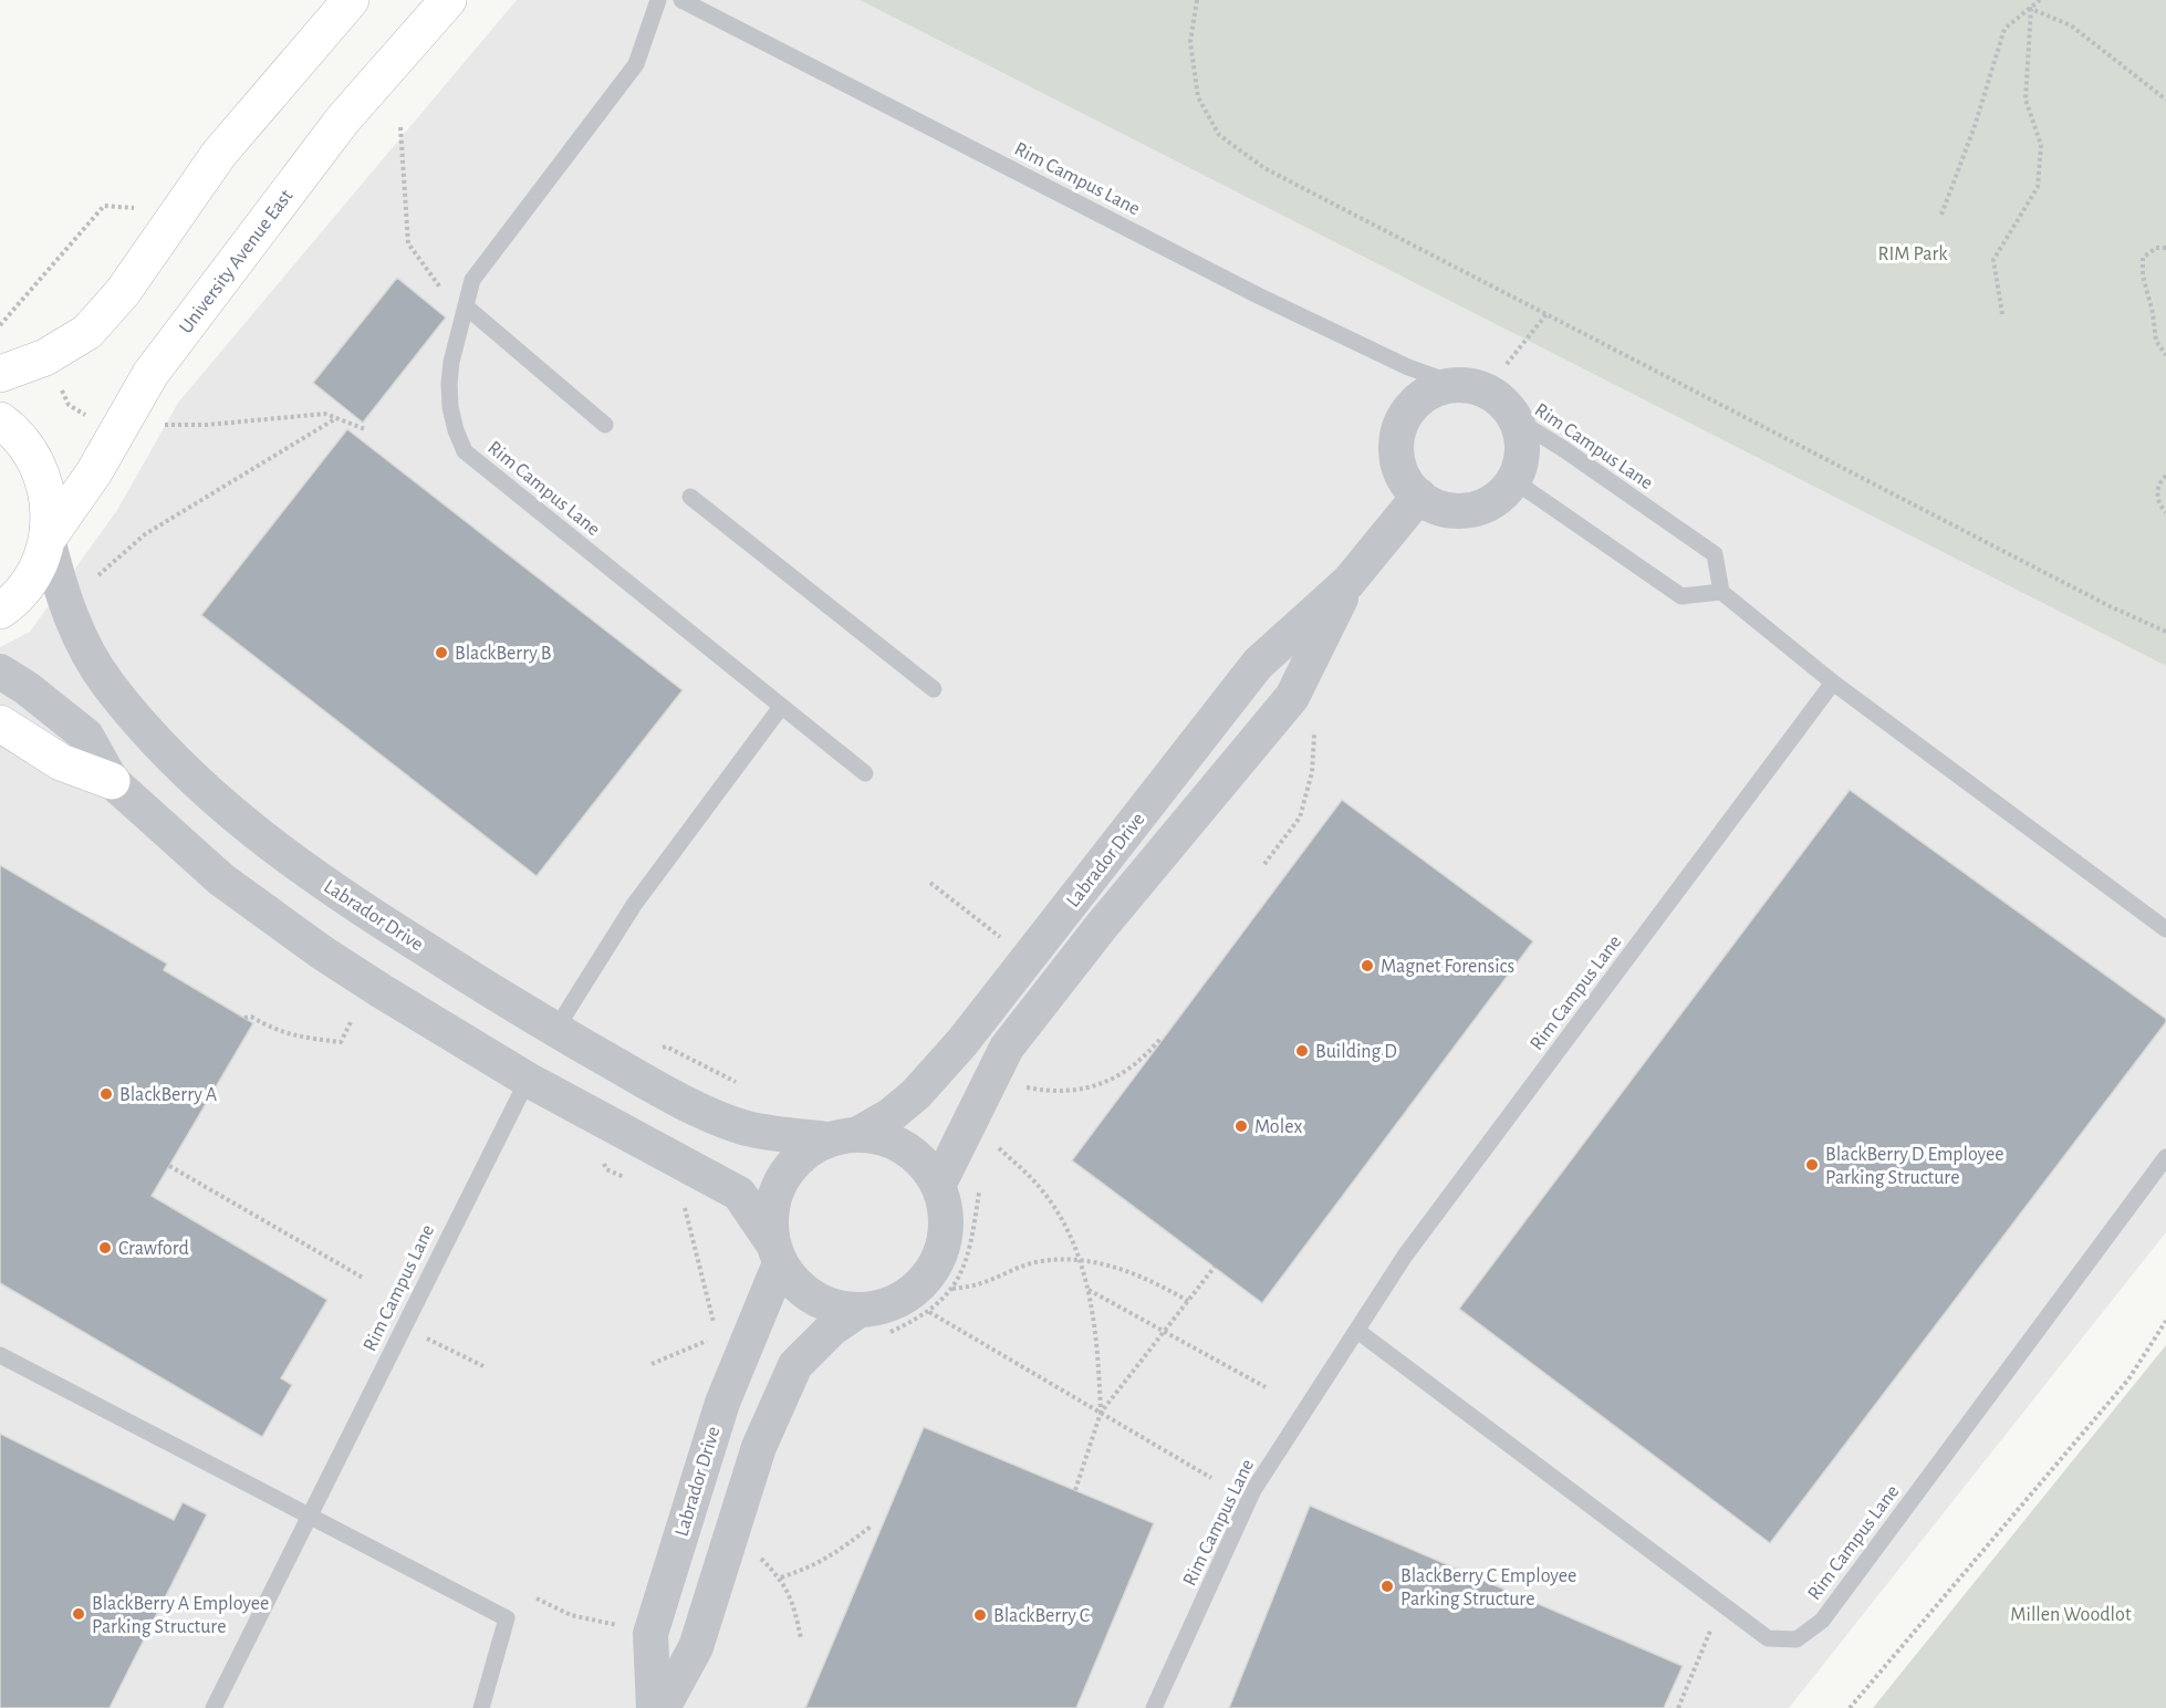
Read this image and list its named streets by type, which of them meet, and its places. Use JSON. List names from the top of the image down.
{
  "streets": {
    "main road": ["University Avenue East"],
    "street": ["Labrador Drive"],
    "lane": ["Rim Campus Lane"]
  },
  "crossings": [
    ["Rim Campus Lane", "Labrador Drive"],
    ["University Avenue East", "Labrador Drive"]
  ],
  "parks": ["RIM Park", "Millen Woodlot"],
  "places": [
    "BlackBerry B",
    "Magnet Forensics",
    "Building D",
    "BlackBerry A",
    "Molex",
    "BlackBerry D Employee Parking Structure",
    "Crawford",
    "BlackBerry C Employee Parking Structure",
    "BlackBerry A Employee Parking Structure",
    "BlackBerry C"
  ]
}
